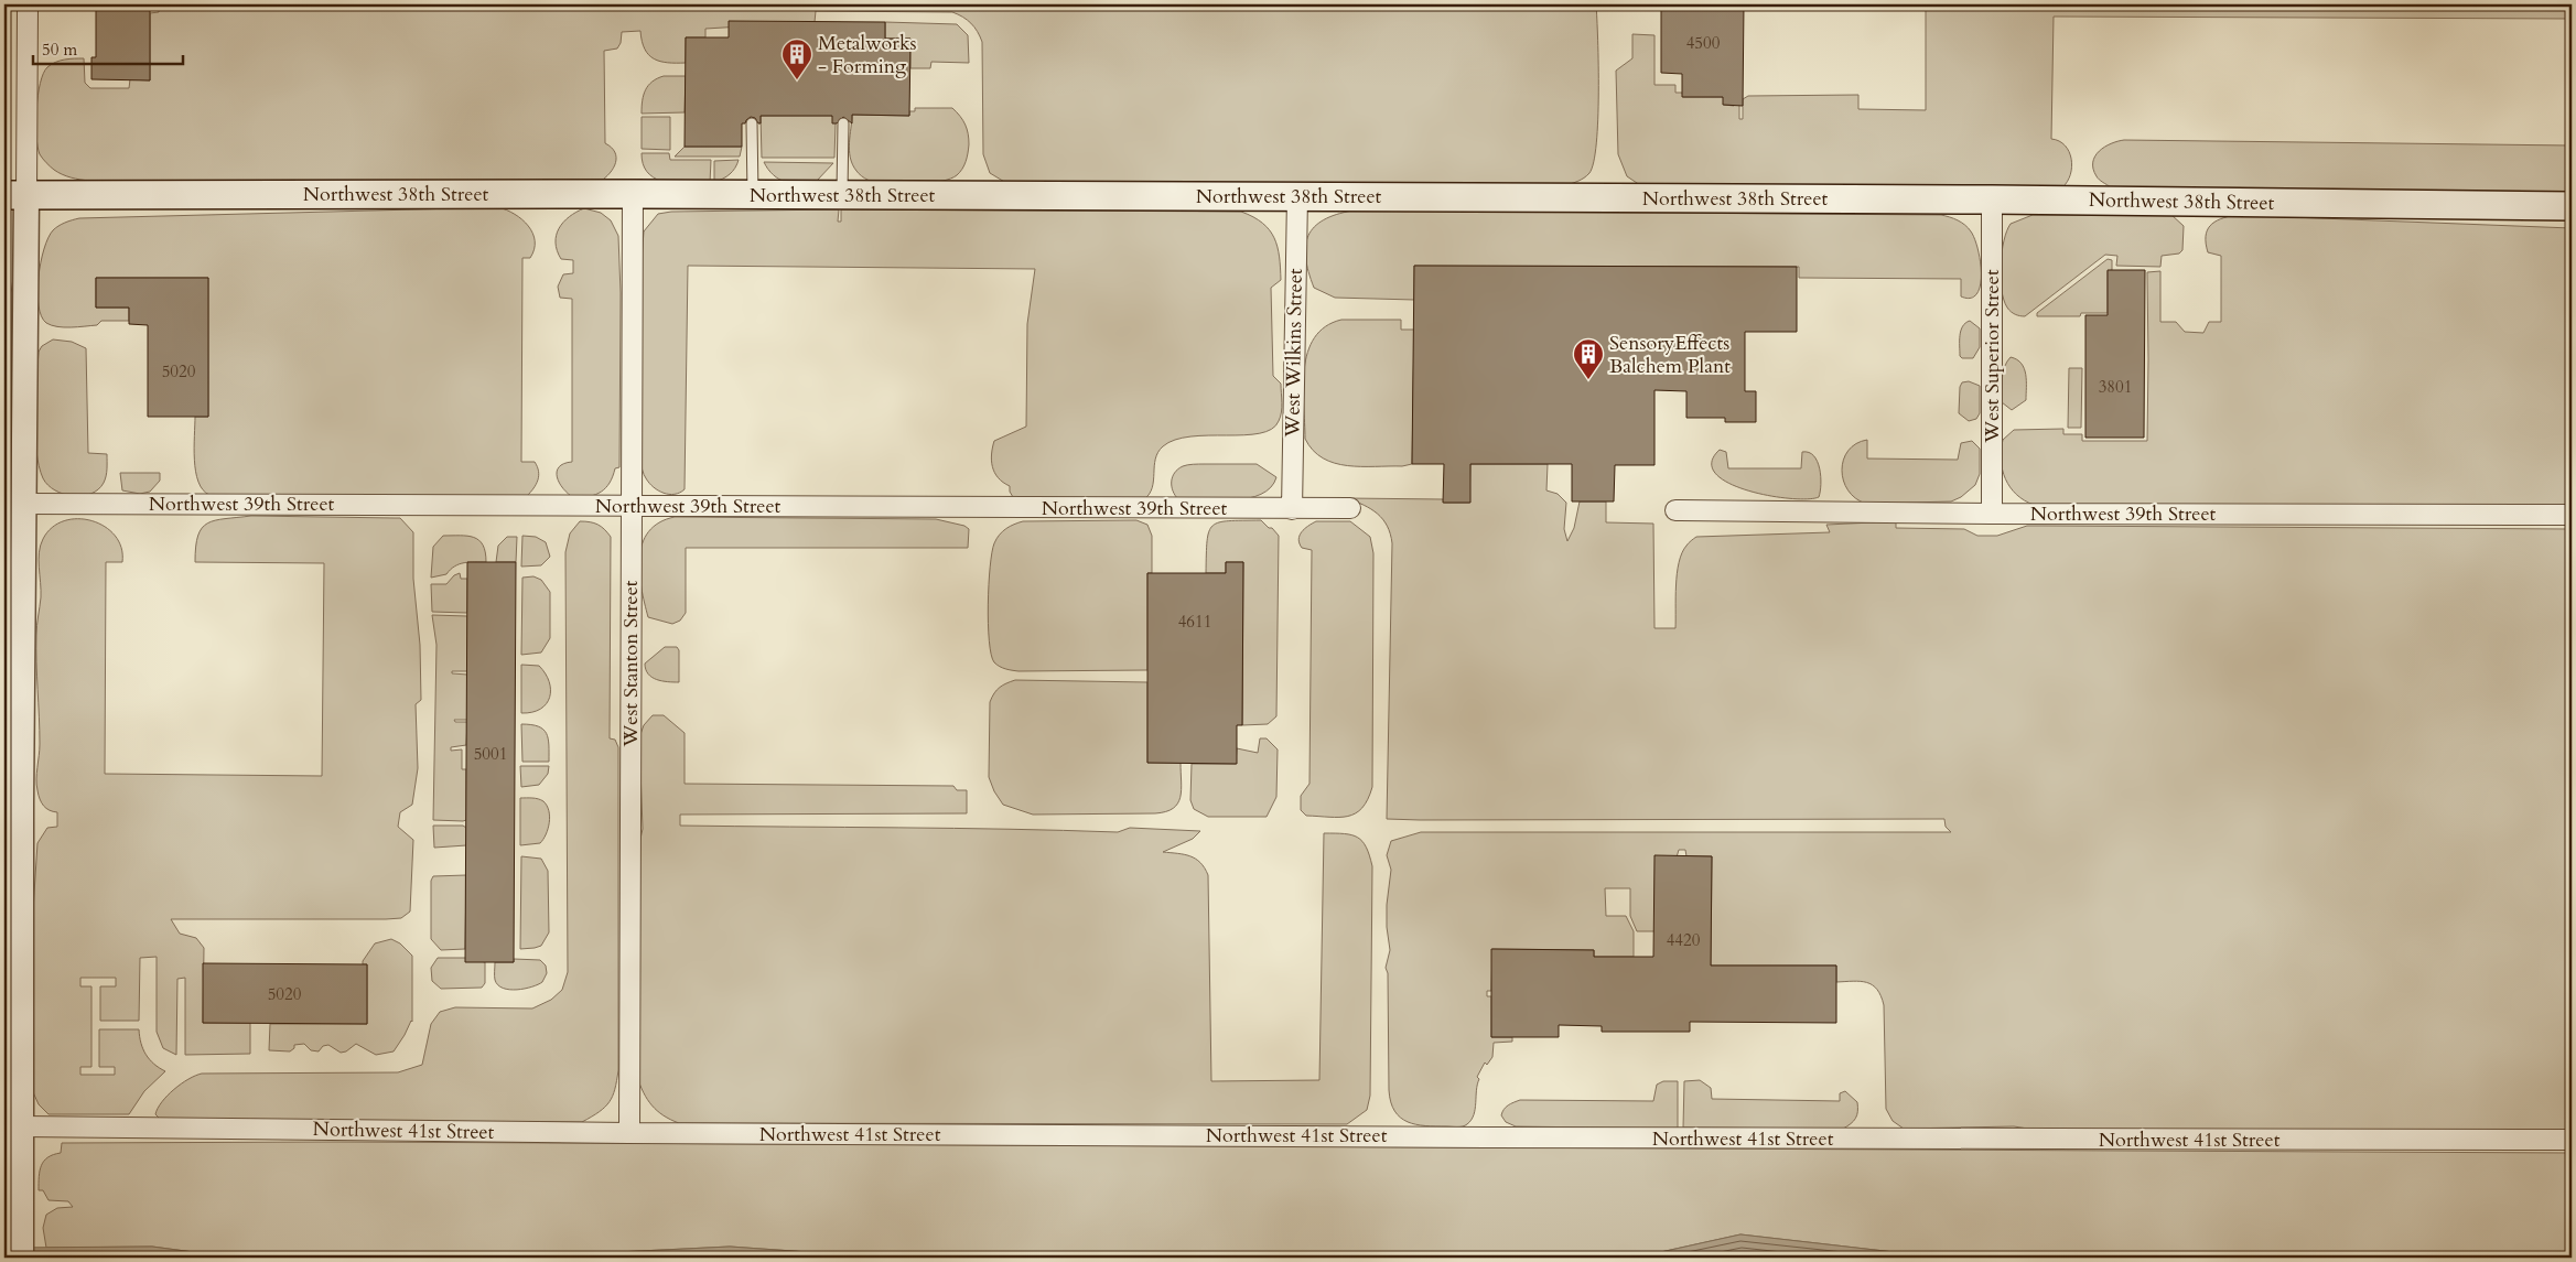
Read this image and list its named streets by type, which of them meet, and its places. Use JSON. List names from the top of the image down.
{
  "streets": {
    "main road": ["Northwest 38th Street"],
    "street": [
      "West Wilkins Street",
      "West Superior Street",
      "Northwest 39th Street",
      "West Stanton Street",
      "Northwest 41st Street"
    ]
  },
  "crossings": [
    ["Northwest 38th Street", "West Wilkins Street"],
    ["Northwest 38th Street", "West Superior Street"],
    ["Northwest 38th Street", "West Stanton Street"],
    ["West Wilkins Street", "Northwest 39th Street"],
    ["West Superior Street", "Northwest 39th Street"],
    ["Northwest 39th Street", "West Stanton Street"],
    ["West Stanton Street", "Northwest 41st Street"]
  ],
  "places": {
    "building": ["Metalworks - Forming", "SensoryEffects Balchem Plant"]
  },
  "house_numbers": [
    "4500",
    "5020",
    "3801",
    "4611",
    "5001",
    "4420",
    "5020"
  ],
  "scale_bar": "50 m"
}
